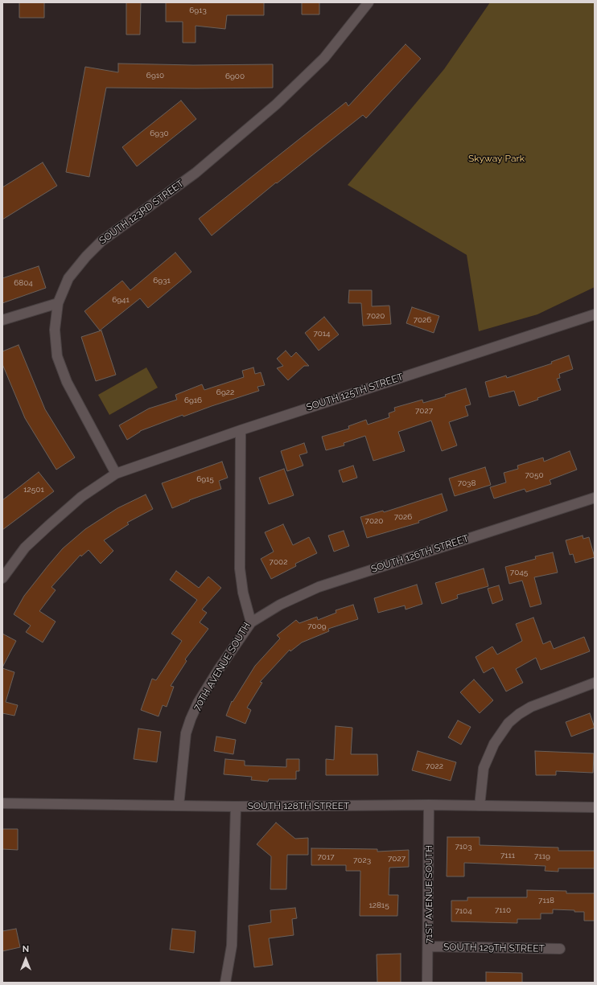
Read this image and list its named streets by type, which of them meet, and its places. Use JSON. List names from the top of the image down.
{
  "streets": {
    "street": [
      "SOUTH 123RD STREET",
      "SOUTH 125TH STREET",
      "SOUTH 126TH STREET",
      "70TH AVENUE SOUTH",
      "SOUTH 128TH STREET",
      "71ST AVENUE SOUTH",
      "SOUTH 129TH STREET"
    ]
  },
  "crossings": [
    ["SOUTH 123RD STREET", "SOUTH 125TH STREET"],
    ["SOUTH 125TH STREET", "70TH AVENUE SOUTH"],
    ["SOUTH 126TH STREET", "70TH AVENUE SOUTH"],
    ["70TH AVENUE SOUTH", "SOUTH 128TH STREET"],
    ["SOUTH 128TH STREET", "71ST AVENUE SOUTH"],
    ["71ST AVENUE SOUTH", "SOUTH 129TH STREET"]
  ],
  "parks": ["Skyway Park"],
  "house_numbers": [
    "6913",
    "6910",
    "6900",
    "6930",
    "6931",
    "6804",
    "6941",
    "7020",
    "7026",
    "7014",
    "6922",
    "6916",
    "7027",
    "7050",
    "6915",
    "7038",
    "12501",
    "7026",
    "7020",
    "7002",
    "7045",
    "7009",
    "7022",
    "7103",
    "7111",
    "7119",
    "7017",
    "7027",
    "7023",
    "7118",
    "12815",
    "7110",
    "7104"
  ],
  "north": "top"
}
